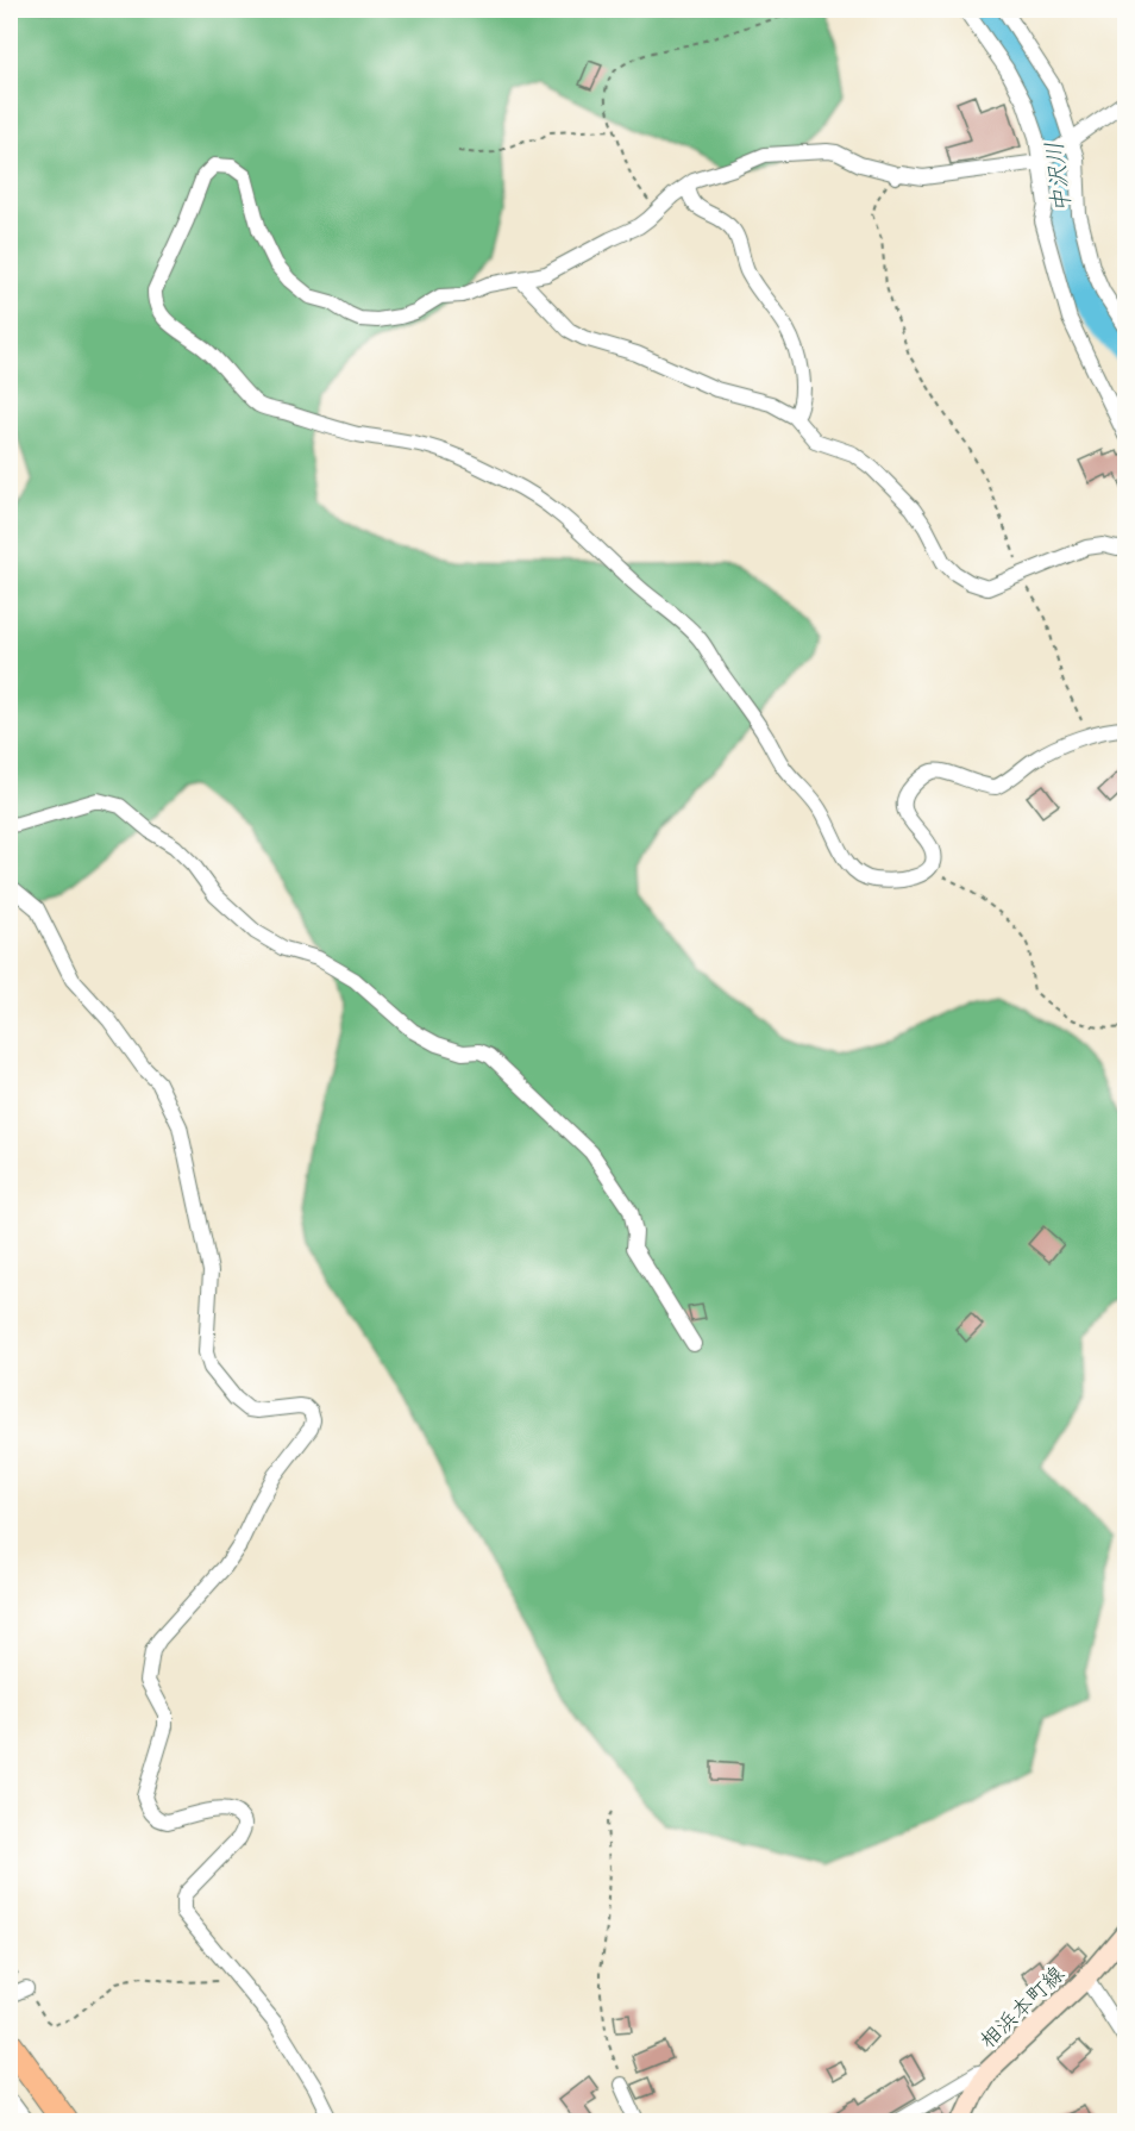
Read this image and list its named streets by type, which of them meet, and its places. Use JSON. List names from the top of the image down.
{
  "streets": {
    "main road": ["相浜本町線"]
  },
  "water": ["中沢川"]
}
